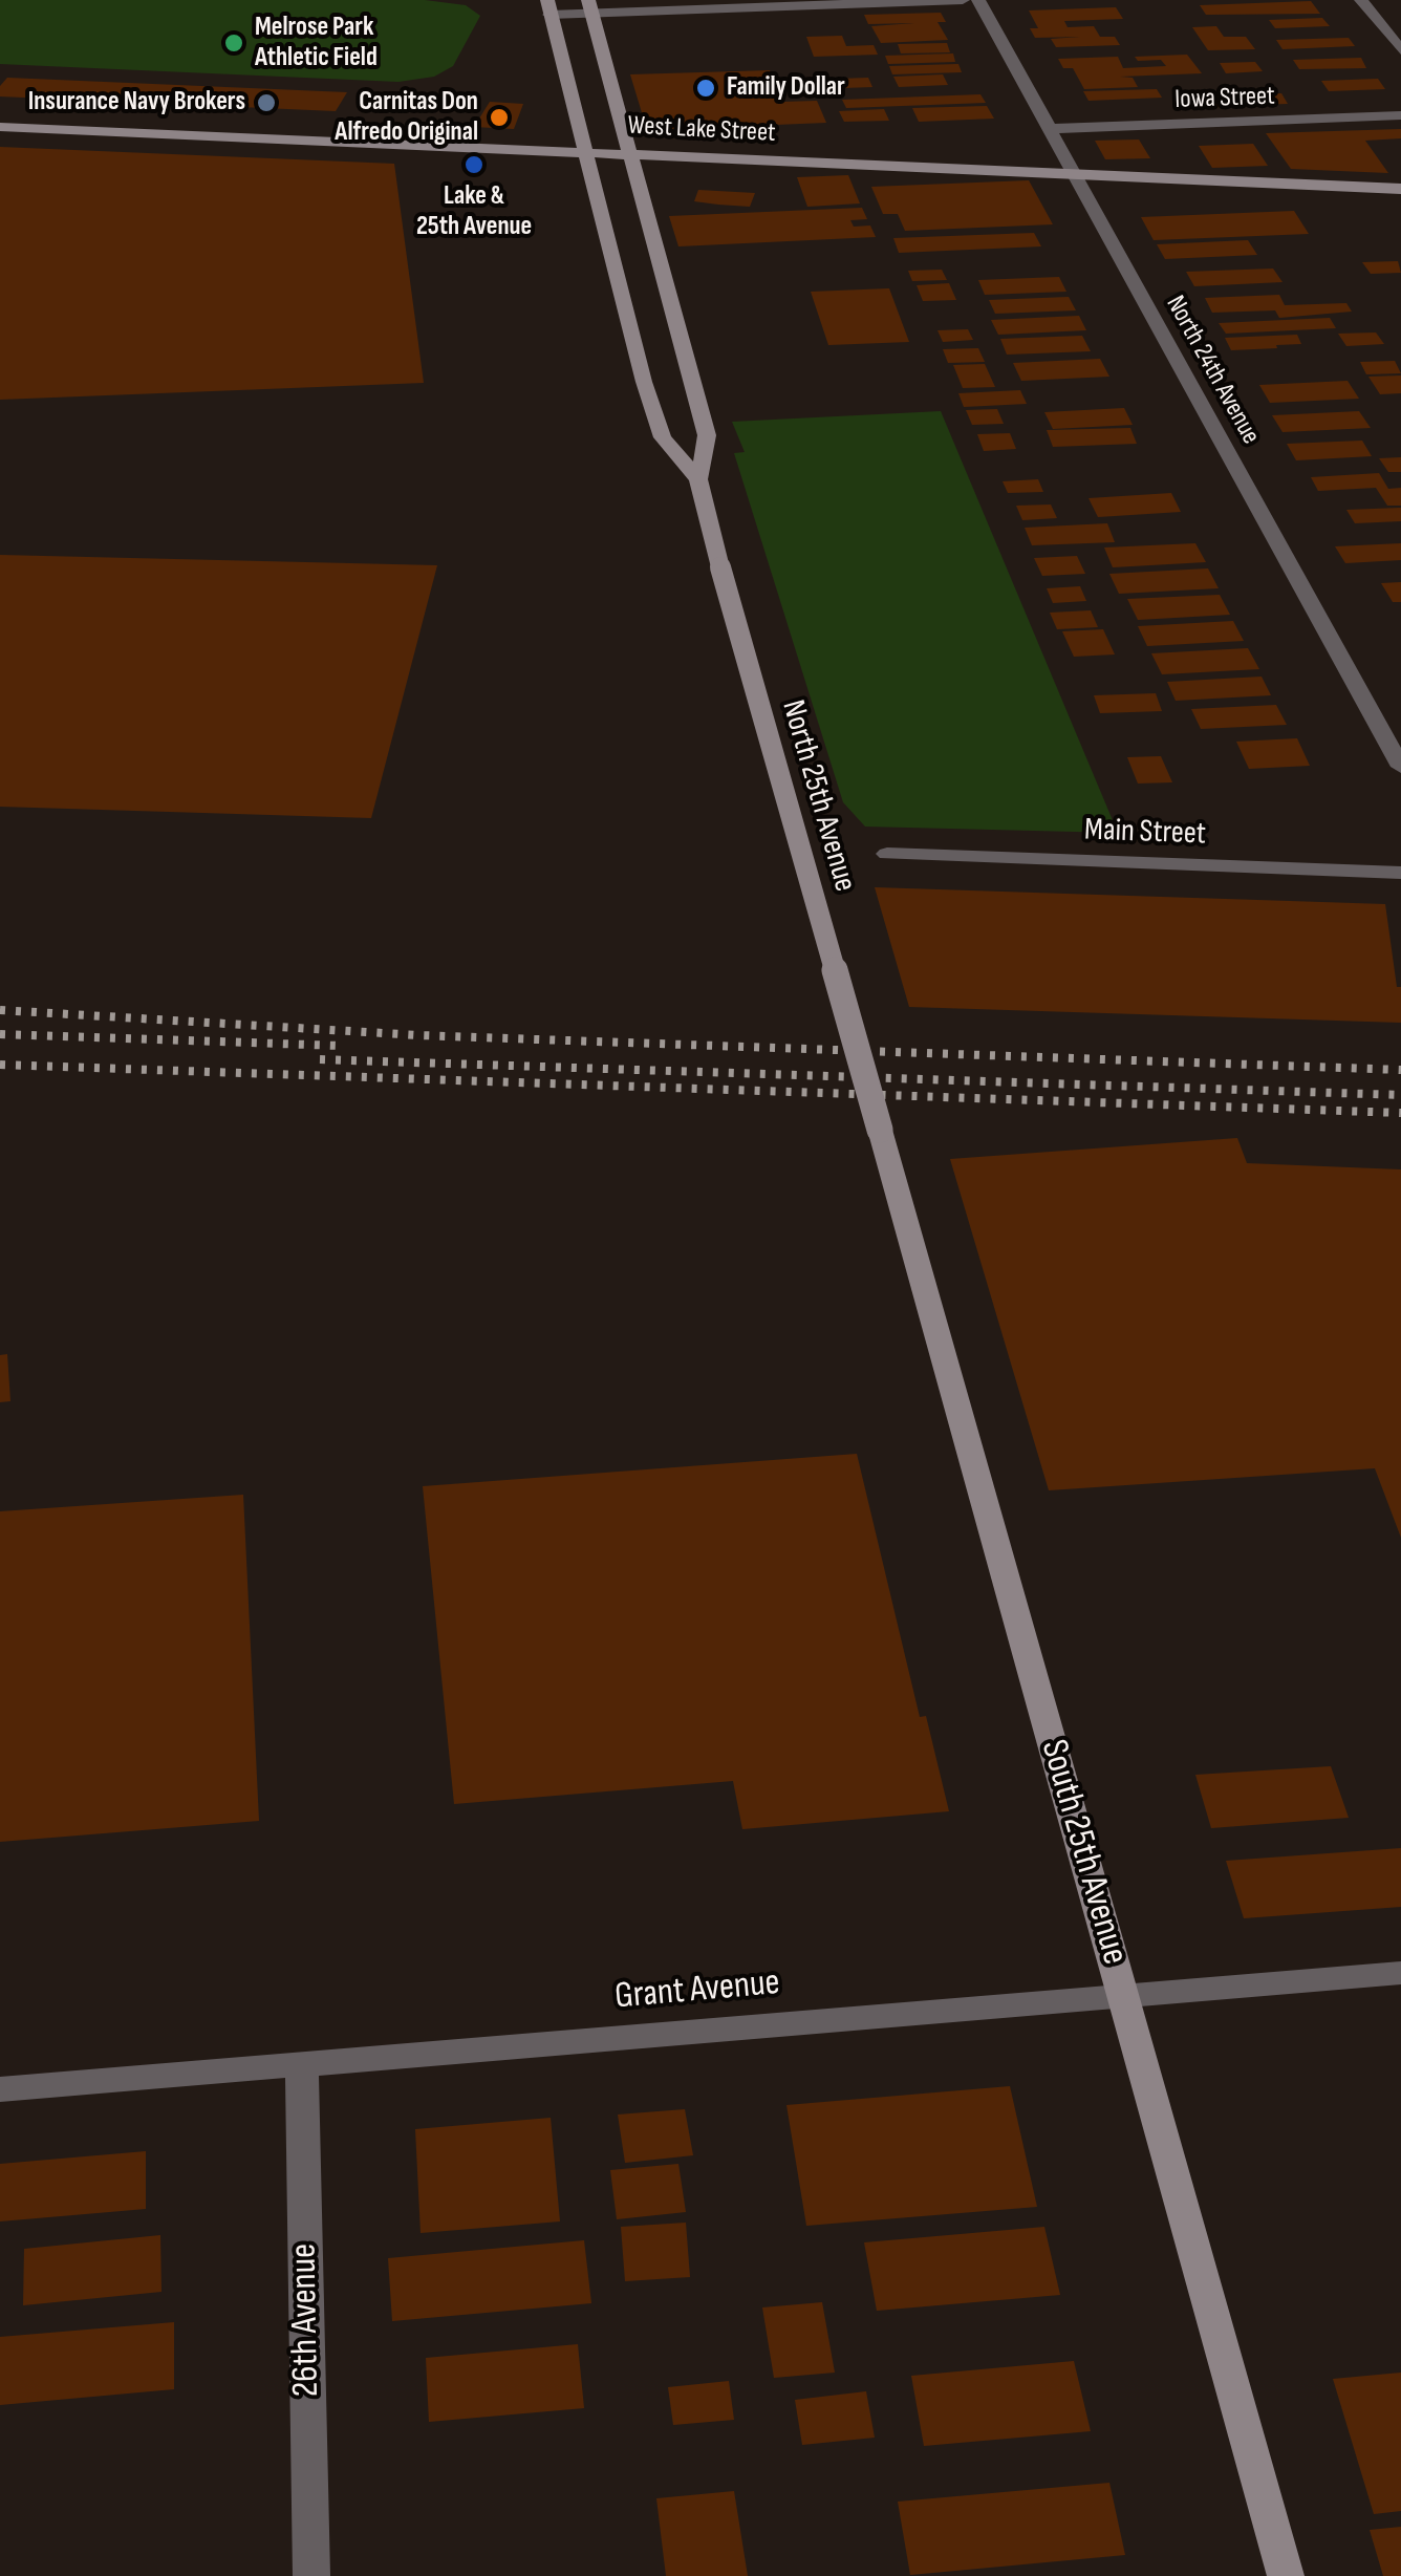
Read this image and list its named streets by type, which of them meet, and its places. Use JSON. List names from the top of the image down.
{
  "streets": {
    "main road": ["West Lake Street", "North 25th Avenue", "South 25th Avenue"],
    "street": [
      "Iowa Street",
      "North 24th Avenue",
      "Main Street",
      "Grant Avenue",
      "26th Avenue"
    ]
  },
  "crossings": [
    ["Iowa Street", "North 24th Avenue"],
    ["West Lake Street", "North 24th Avenue"],
    ["West Lake Street", "North 25th Avenue"],
    ["North 25th Avenue", "South 25th Avenue"],
    ["South 25th Avenue", "Grant Avenue"],
    ["Grant Avenue", "26th Avenue"]
  ],
  "places": [
    "Melrose Park Athletic Field",
    "Family Dollar",
    "Insurance Navy Brokers",
    "Carnitas Don Alfredo Original",
    "Lake & 25th Avenue"
  ]
}
